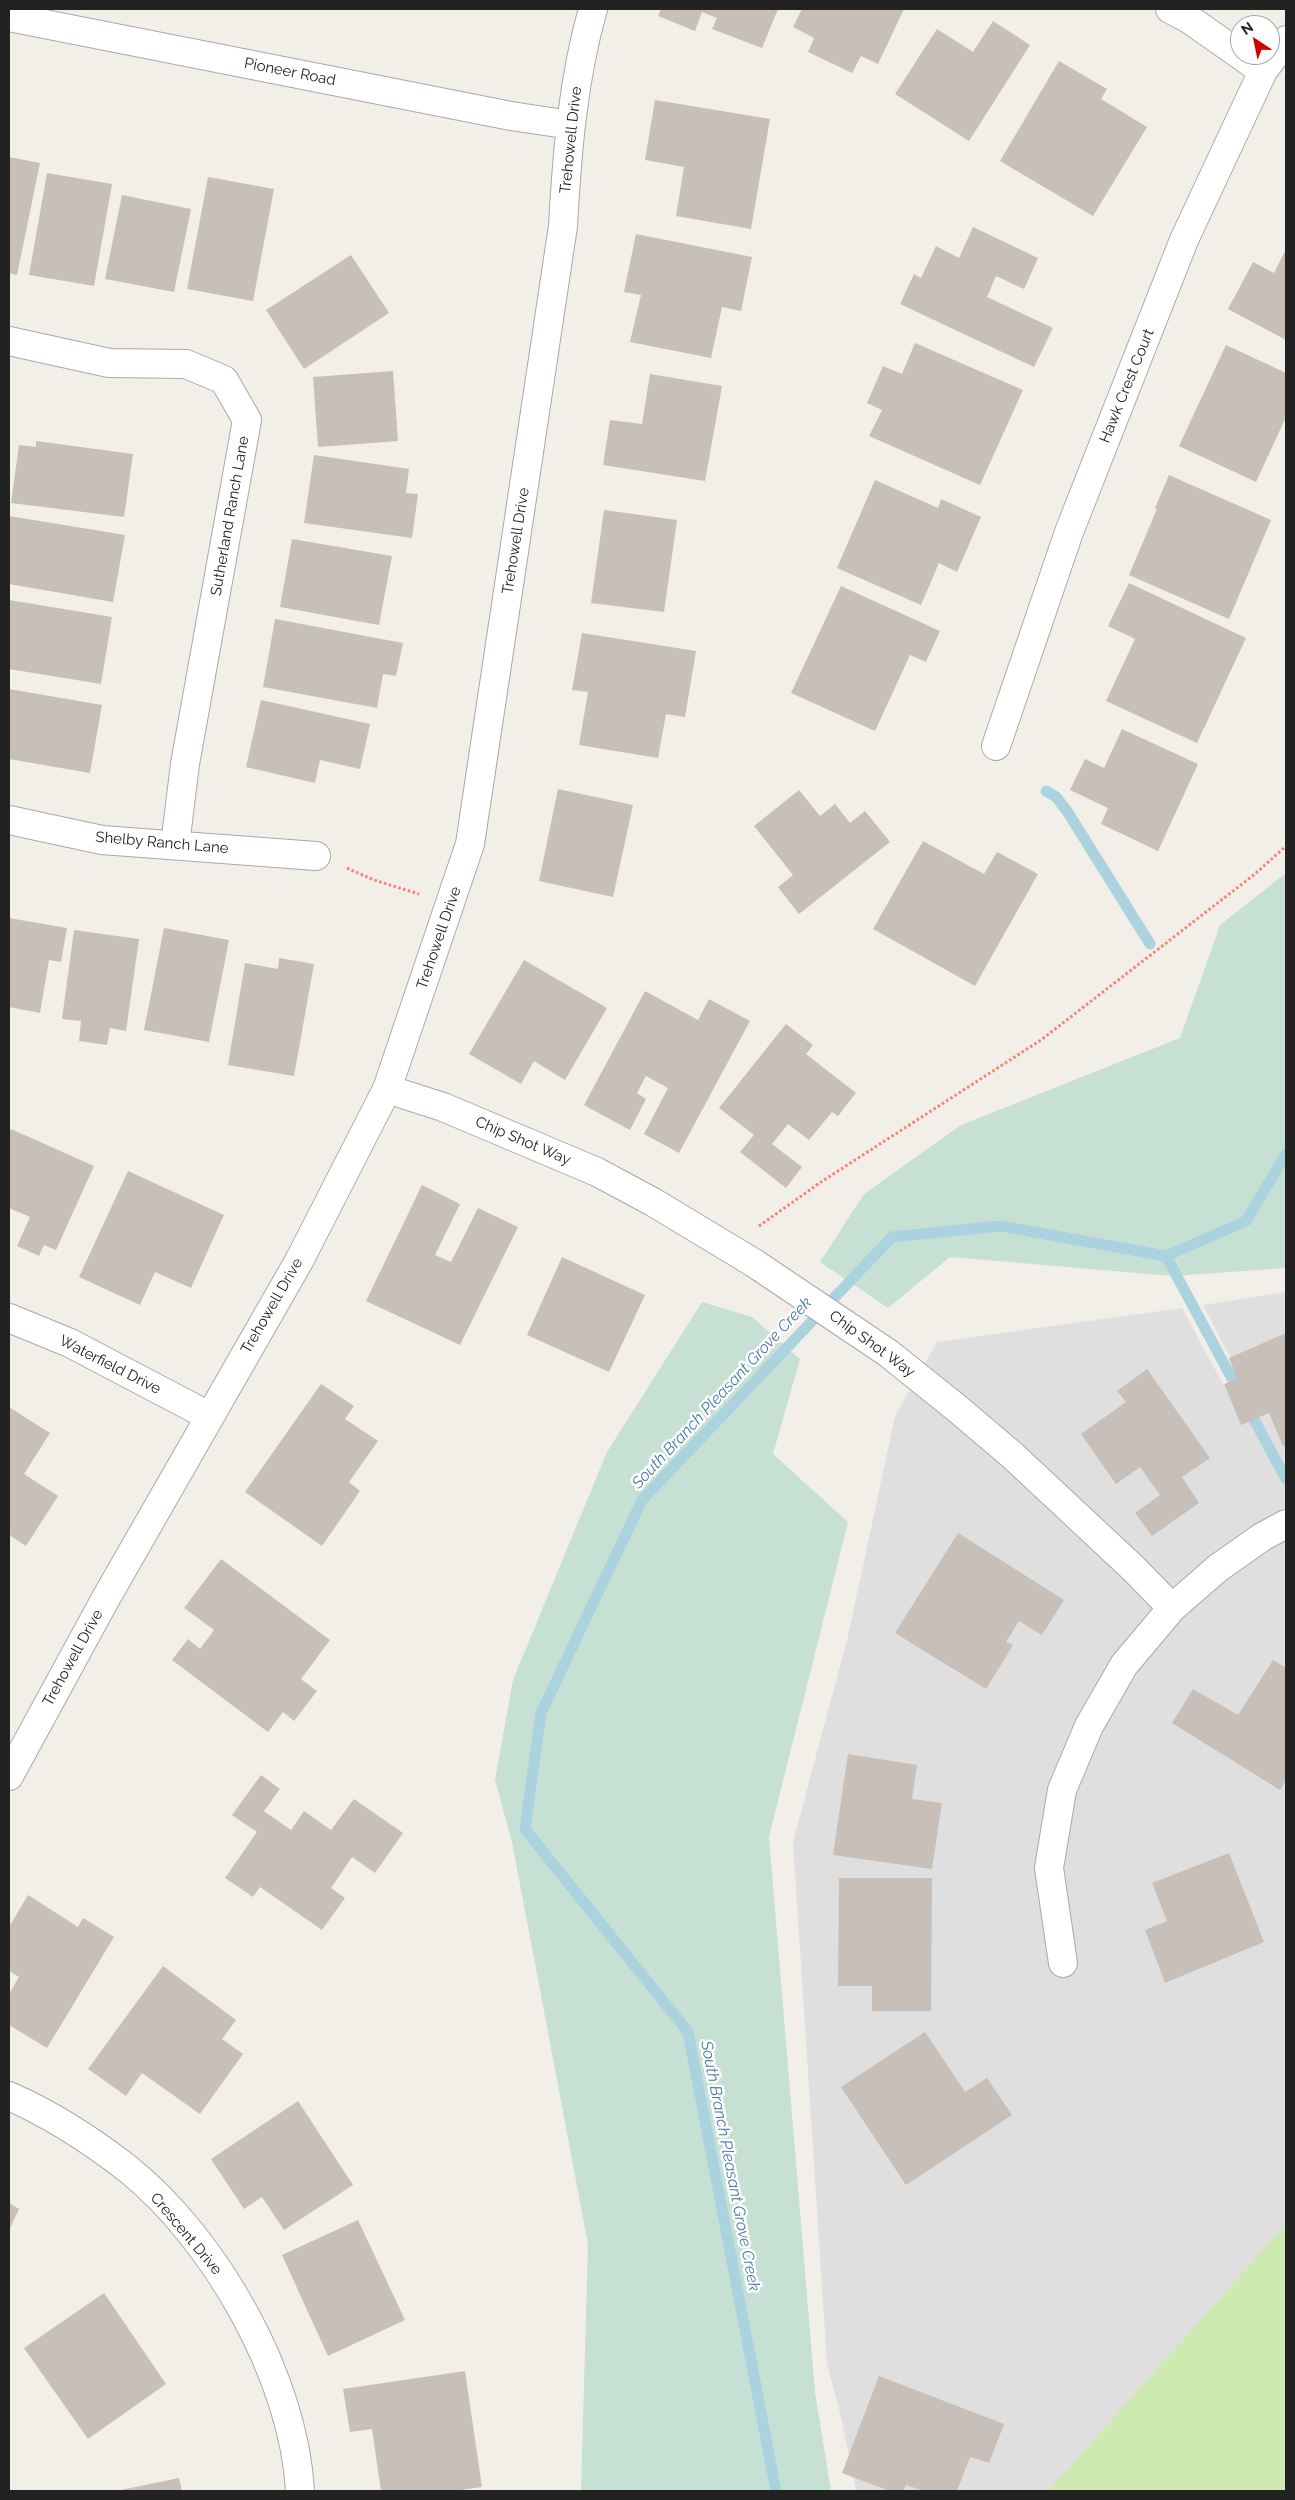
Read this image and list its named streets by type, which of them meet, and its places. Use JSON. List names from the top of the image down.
{
  "streets": {
    "street": [
      "Pioneer Road",
      "Trehowell Drive",
      "Hawk Crest Court",
      "Sutherland Ranch Lane",
      "Shelby Ranch Lane",
      "Chip Shot Way",
      "Waterfield Drive",
      "Crescent Drive"
    ]
  },
  "crossings": [
    ["Pioneer Road", "Trehowell Drive"],
    ["Trehowell Drive", "Chip Shot Way"],
    ["Trehowell Drive", "Waterfield Drive"],
    ["Sutherland Ranch Lane", "Shelby Ranch Lane"]
  ],
  "water": ["South Branch Pleasant Grove Creek"],
  "north": "top left"
}
